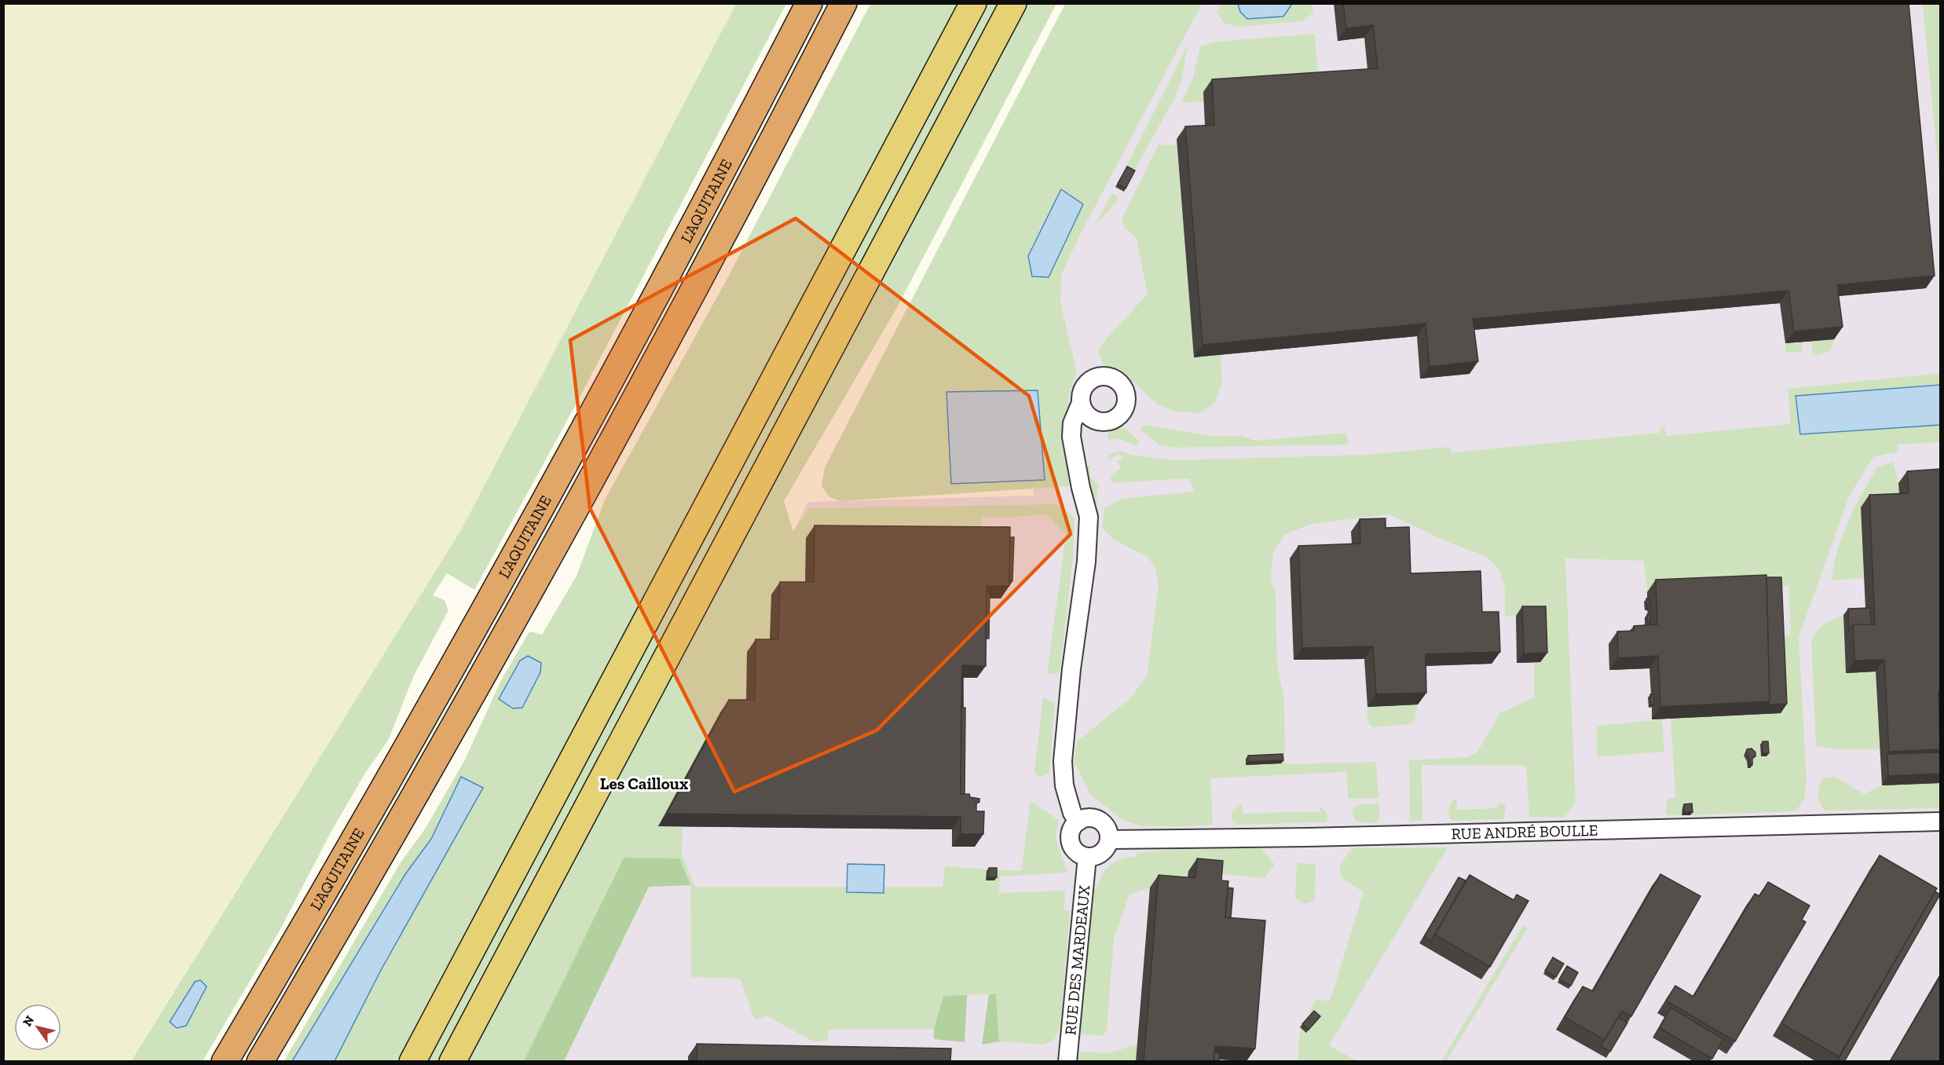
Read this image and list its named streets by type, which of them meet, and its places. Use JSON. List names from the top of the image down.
{
  "streets": {
    "highway": ["L'AQUITAINE"],
    "street": ["RUE ANDRÉ BOULLE", "RUE DES MARDEAUX"]
  },
  "crossings": [
    ["RUE ANDRÉ BOULLE", "RUE DES MARDEAUX"]
  ],
  "districts": ["Les Cailloux"],
  "north": "top left"
}
